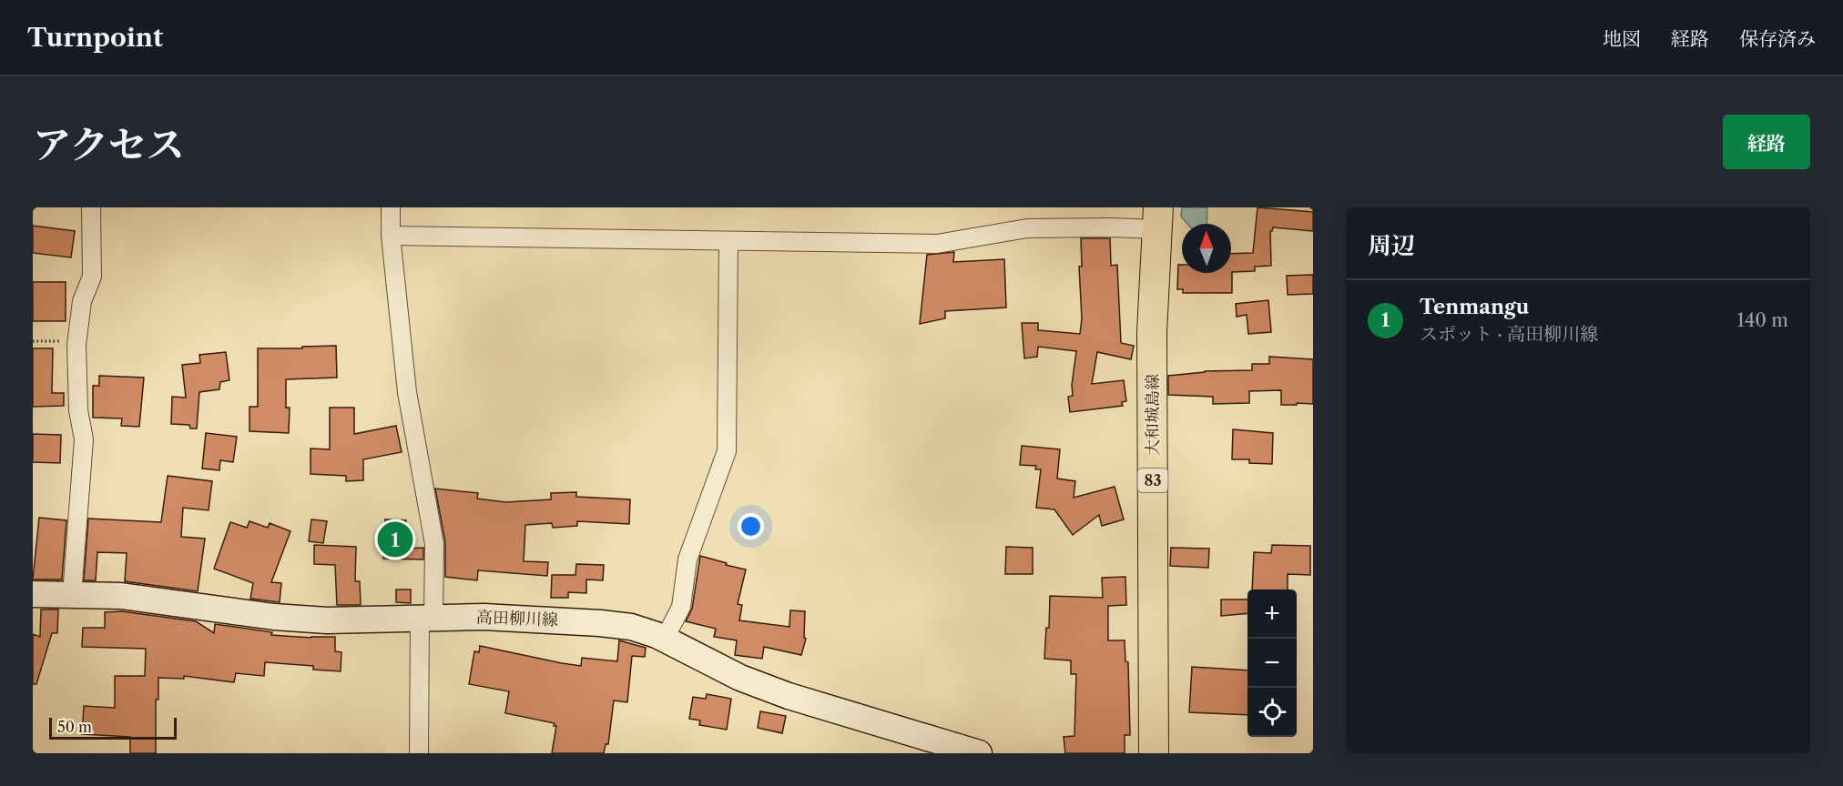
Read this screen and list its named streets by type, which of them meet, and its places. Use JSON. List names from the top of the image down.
{
  "streets": {
    "main road": ["大和城島線", "83", "高田柳川線"]
  },
  "scale_bar": "50 m",
  "north": "top",
  "page": {
    "header": "Turnpoint",
    "nav": ["地図", "経路", "保存済み"],
    "title": "アクセス",
    "buttons": "経路",
    "heading": "周辺",
    "list": [
      {
        "mark": "1",
        "name": "Tenmangu",
        "note": "スポット · 高田柳川線",
        "value": "140 m"
      }
    ],
    "pins": "1",
    "map_buttons": ["+", "−"],
    "scale": "50 m"
  }
}
